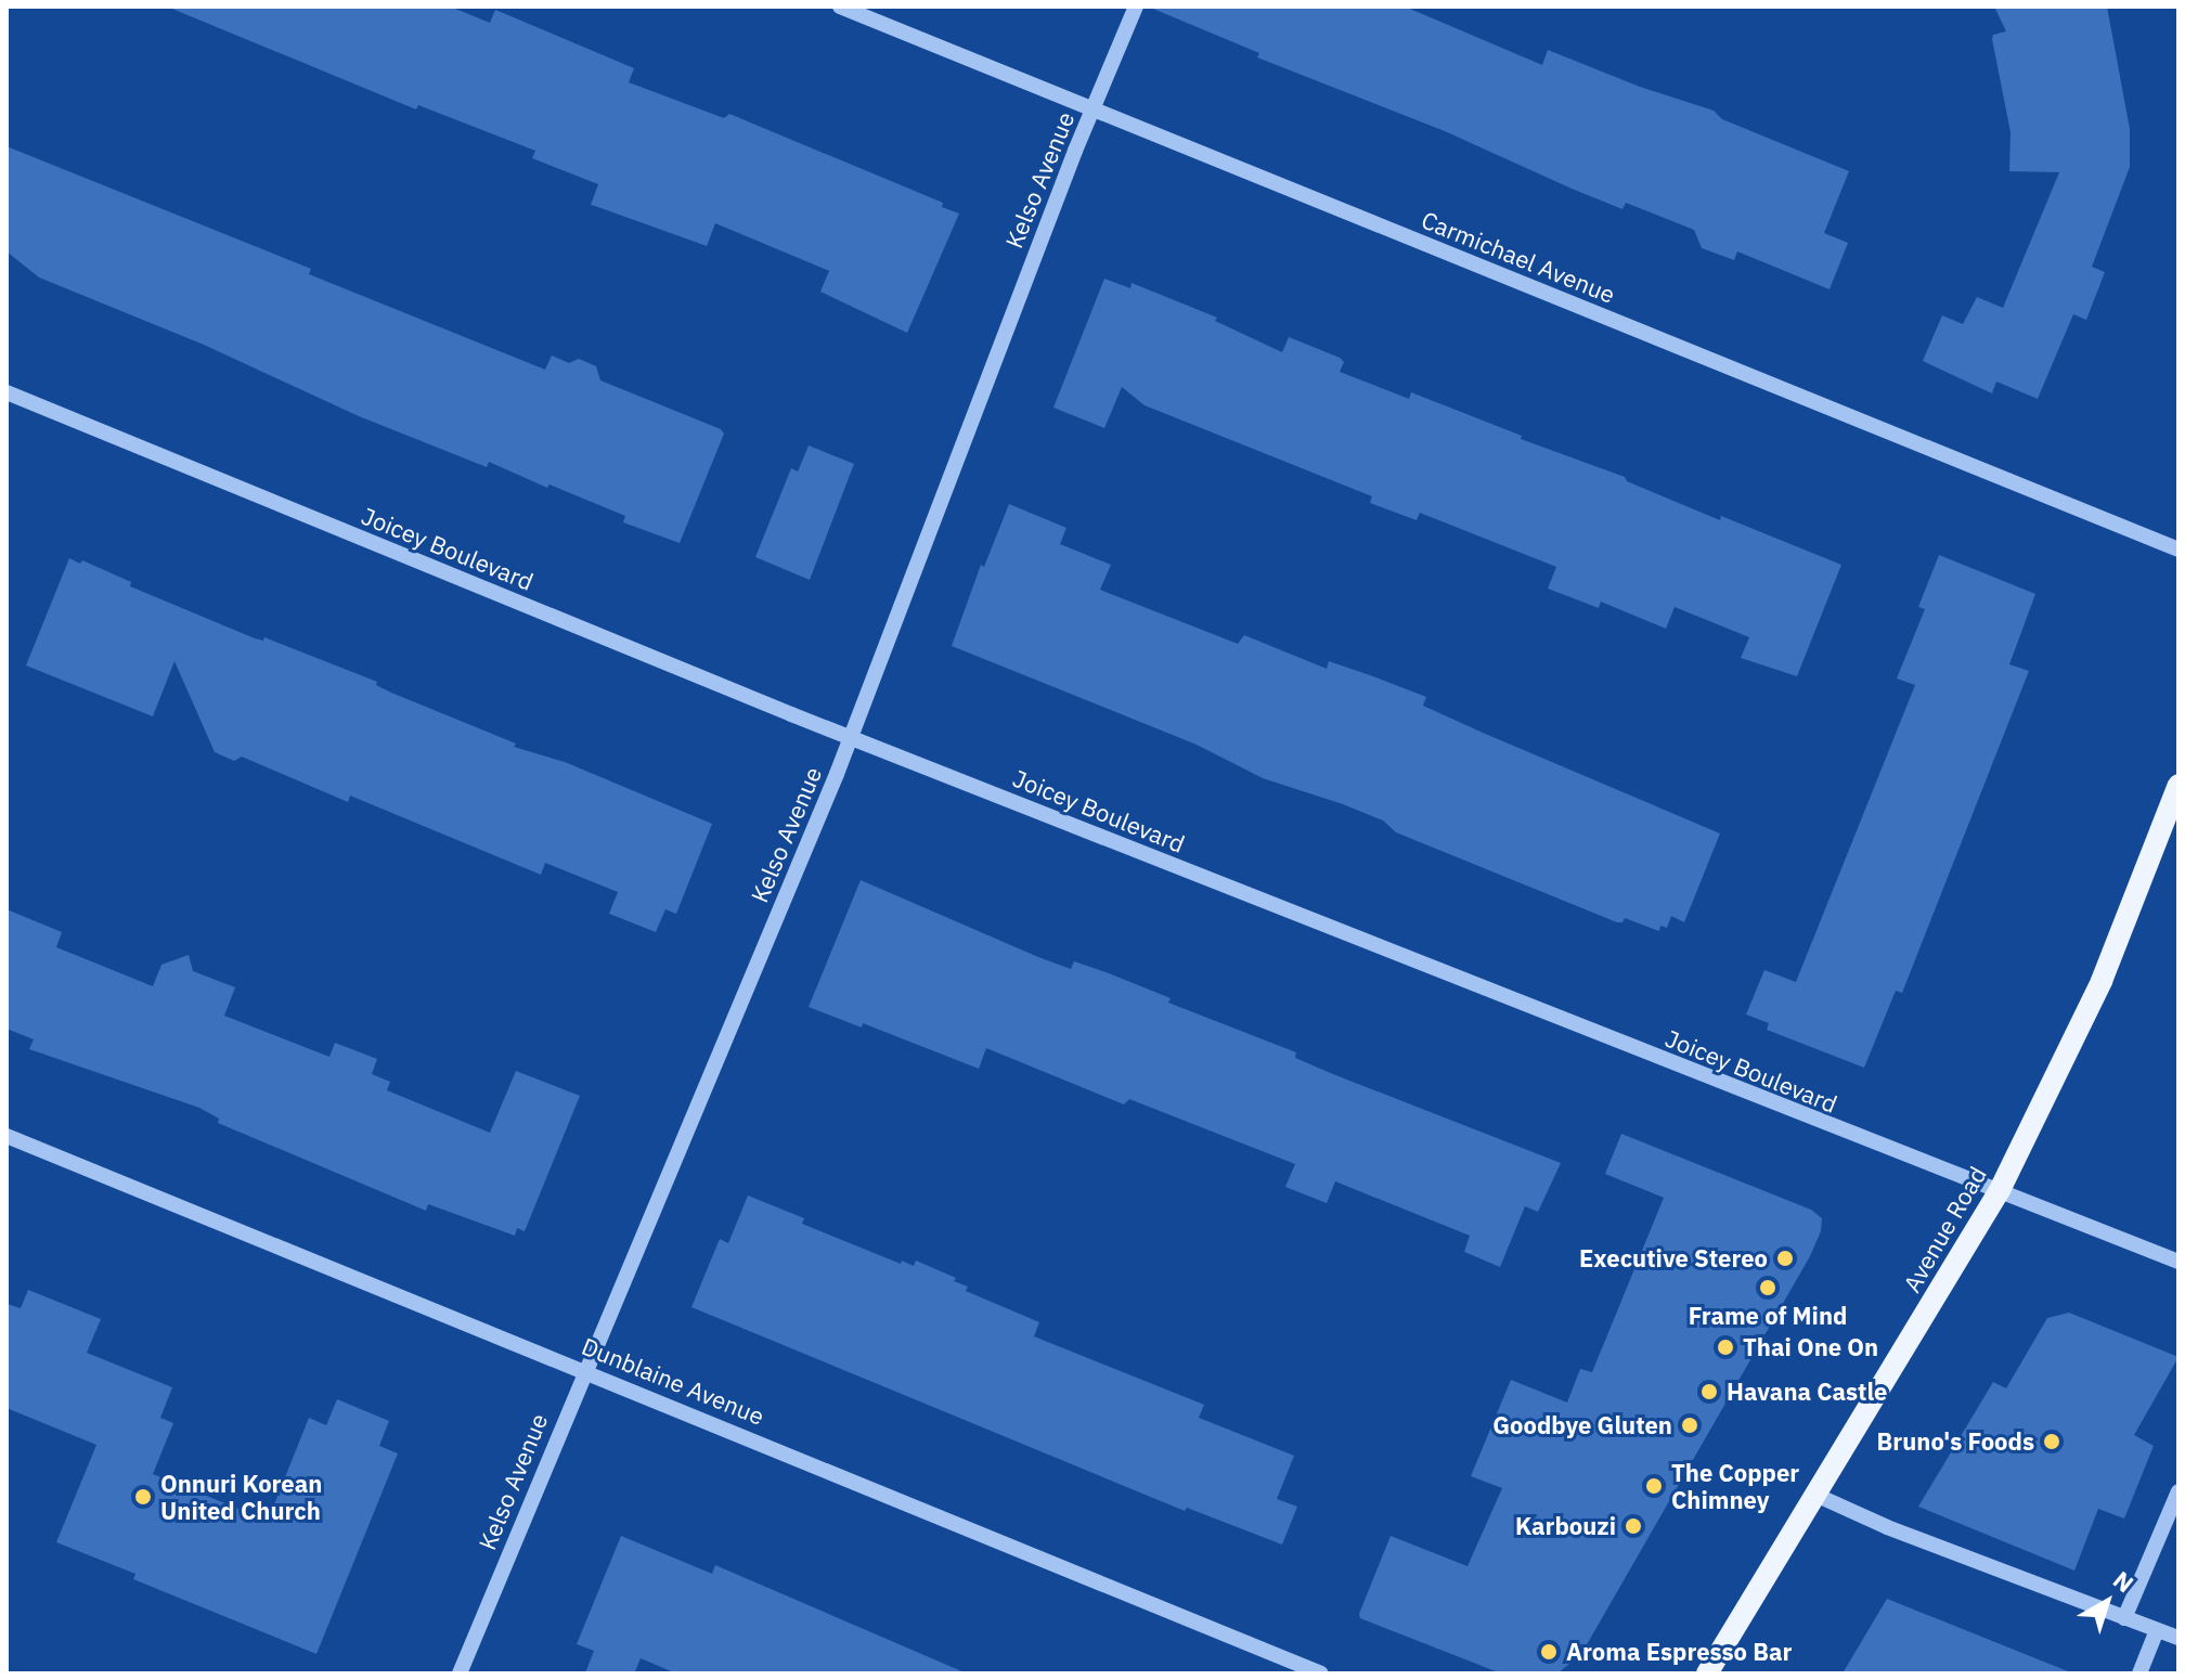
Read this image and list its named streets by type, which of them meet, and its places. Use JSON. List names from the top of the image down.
{
  "streets": {
    "main road": ["Avenue Road"],
    "street": [
      "Kelso Avenue",
      "Carmichael Avenue",
      "Joicey Boulevard",
      "Dunblaine Avenue"
    ]
  },
  "crossings": [
    ["Kelso Avenue", "Carmichael Avenue"],
    ["Kelso Avenue", "Joicey Boulevard"],
    ["Kelso Avenue", "Dunblaine Avenue"],
    ["Joicey Boulevard", "Avenue Road"]
  ],
  "places": [
    "Executive Stereo",
    "Frame of Mind",
    "Thai One On",
    "Havana Castle",
    "Goodbye Gluten",
    "Bruno's Foods",
    "The Copper Chimney",
    "Onnuri Korean United Church",
    "Karbouzi",
    "Aroma Espresso Bar"
  ],
  "north": "top right"
}
